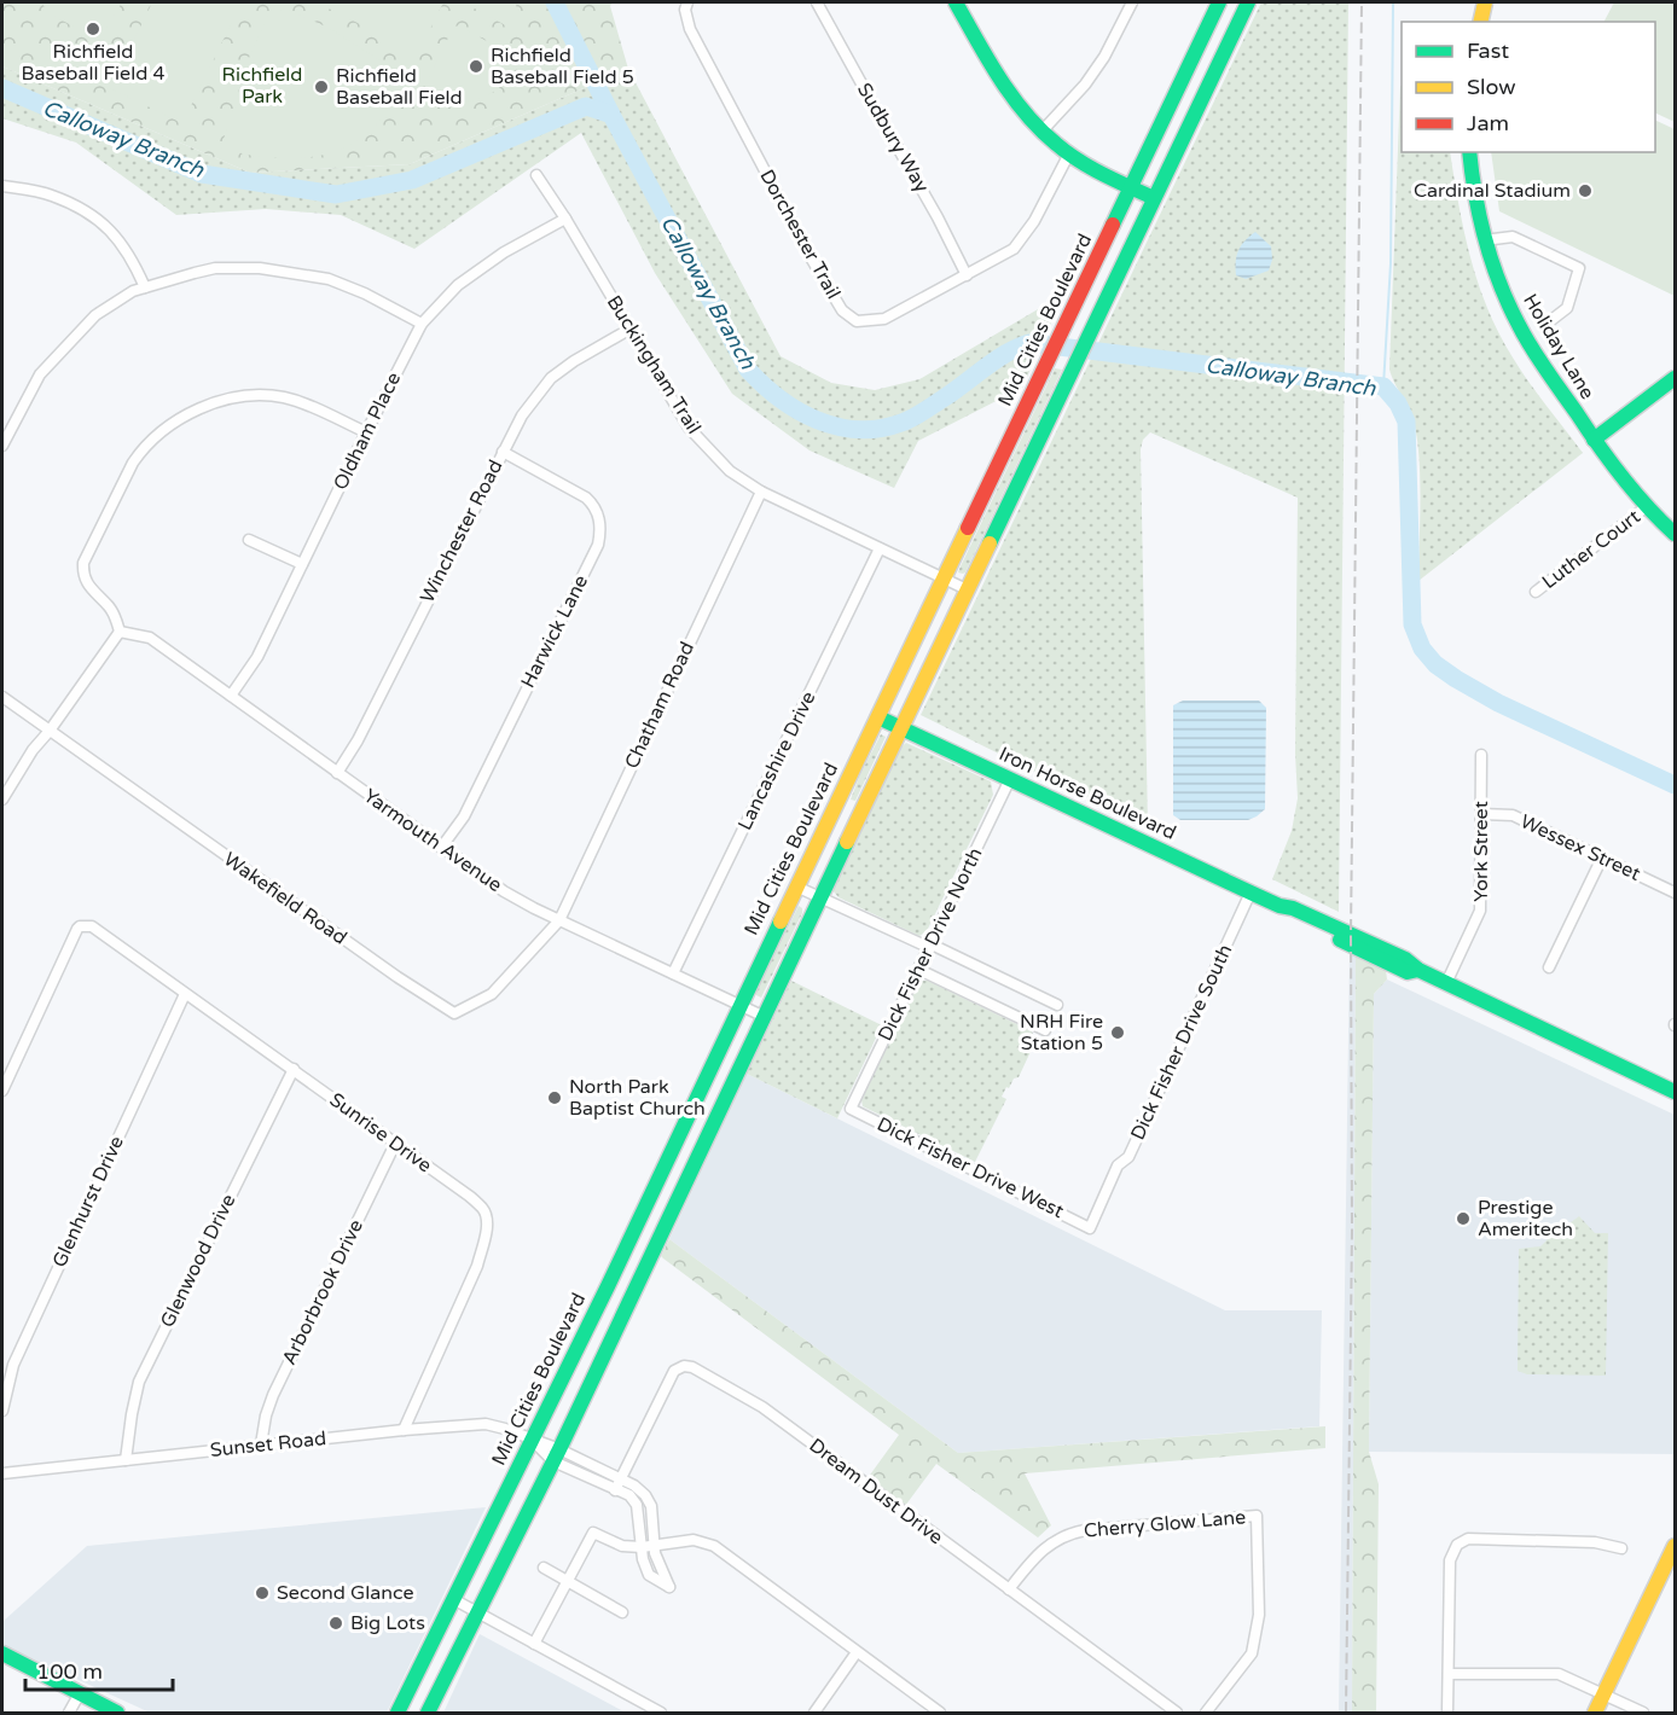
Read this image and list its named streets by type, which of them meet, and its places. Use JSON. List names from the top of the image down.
{
  "streets": {
    "main road": ["Mid Cities Boulevard", "Holiday Lane", "Iron Horse Boulevard"],
    "street": [
      "Sudbury Way",
      "Dorchester Trail",
      "Buckingham Trail",
      "Oldham Place",
      "Winchester Road",
      "Luther Court",
      "Harwick Lane",
      "Chatham Road",
      "Lancashire Drive",
      "Yarmouth Avenue",
      "Wessex Street",
      "York Street",
      "Wakefield Road",
      "Dick Fisher Drive North",
      "Dick Fisher Drive South",
      "Sunrise Drive",
      "Dick Fisher Drive West",
      "Glenhurst Drive",
      "Glenwood Drive",
      "Arborbrook Drive",
      "Sunset Road",
      "Dream Dust Drive",
      "Cherry Glow Lane"
    ]
  },
  "crossings": [
    ["Sudbury Way", "Dorchester Trail"],
    ["Mid Cities Boulevard", "Buckingham Trail"],
    ["Mid Cities Boulevard", "Iron Horse Boulevard"],
    ["Mid Cities Boulevard", "Yarmouth Avenue"],
    ["Mid Cities Boulevard", "Sunset Road"],
    ["Holiday Lane", "Luther Court"],
    ["Buckingham Trail", "Oldham Place"],
    ["Buckingham Trail", "Winchester Road"],
    ["Buckingham Trail", "Chatham Road"],
    ["Buckingham Trail", "Lancashire Drive"],
    ["Oldham Place", "Yarmouth Avenue"],
    ["Winchester Road", "Harwick Lane"],
    ["Winchester Road", "Yarmouth Avenue"],
    ["Harwick Lane", "Yarmouth Avenue"],
    ["Chatham Road", "Yarmouth Avenue"],
    ["Chatham Road", "Wakefield Road"],
    ["Lancashire Drive", "Yarmouth Avenue"],
    ["Iron Horse Boulevard", "York Street"],
    ["Iron Horse Boulevard", "Dick Fisher Drive North"],
    ["Iron Horse Boulevard", "Dick Fisher Drive South"],
    ["Yarmouth Avenue", "Wakefield Road"],
    ["Wessex Street", "York Street"],
    ["Dick Fisher Drive North", "Dick Fisher Drive West"],
    ["Dick Fisher Drive South", "Dick Fisher Drive West"],
    ["Sunrise Drive", "Glenhurst Drive"],
    ["Sunrise Drive", "Glenwood Drive"],
    ["Sunrise Drive", "Arborbrook Drive"],
    ["Sunrise Drive", "Sunset Road"],
    ["Glenwood Drive", "Sunset Road"],
    ["Arborbrook Drive", "Sunset Road"],
    ["Dream Dust Drive", "Cherry Glow Lane"]
  ],
  "water": ["Calloway Branch"],
  "parks": ["Richfield Park"],
  "places": [
    "Richfield Baseball Field 4",
    "Richfield Baseball Field 5",
    "Richfield Baseball Field",
    "Cardinal Stadium",
    "NRH Fire Station 5",
    "North Park Baptist Church",
    "Prestige Ameritech",
    "Second Glance",
    "Big Lots"
  ],
  "legend": ["Fast", "Slow", "Jam"],
  "scale_bar": "100 m"
}
